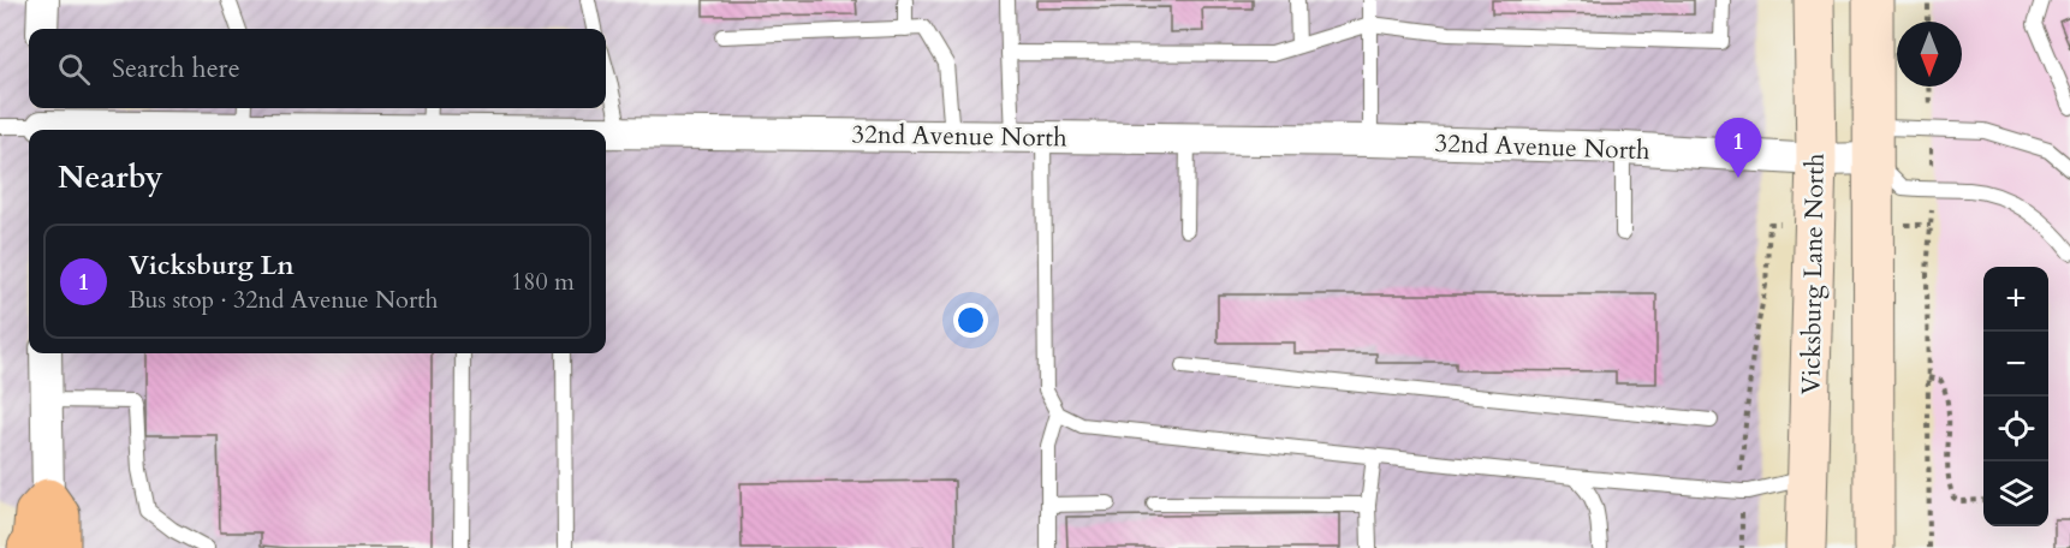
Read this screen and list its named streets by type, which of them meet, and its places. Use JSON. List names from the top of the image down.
{
  "streets": {
    "main road": ["Vicksburg Lane North"],
    "street": ["32nd Avenue North"]
  },
  "crossings": [
    ["32nd Avenue North", "Vicksburg Lane North"]
  ],
  "north": "bottom",
  "page": {
    "search": "Search here",
    "pins": "1",
    "heading": "Nearby",
    "list": [
      {
        "mark": "1",
        "name": "Vicksburg Ln",
        "note": "Bus stop · 32nd Avenue North",
        "value": "180 m"
      }
    ],
    "map_buttons": ["+", "−"]
  }
}
